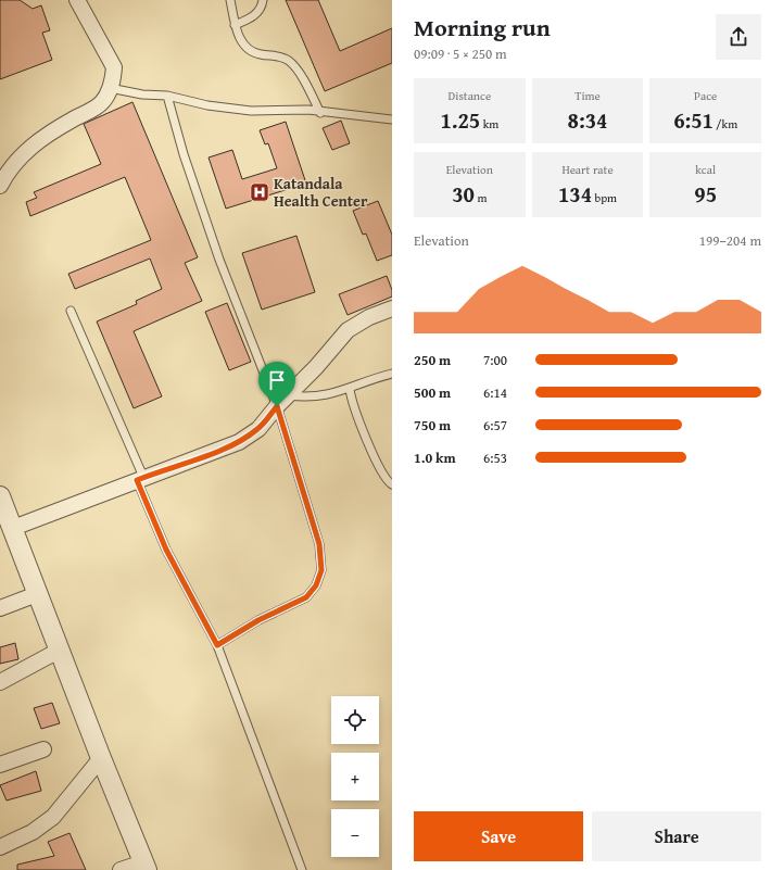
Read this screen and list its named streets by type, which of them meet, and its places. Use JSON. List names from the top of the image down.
{
  "places": {
    "hospital": ["Katandala Health Center"]
  },
  "page": {
    "heading": ["Morning run", "09:09 · 5 × 250 m"],
    "stats": [
      ["Distance", "1.25 km"],
      ["Time", "8:34"],
      ["Pace", "6:51 /km"],
      ["Elevation", "30 m"],
      ["Heart rate", "134 bpm"],
      ["kcal", "95"]
    ],
    "chart": ["Elevation", "199–204 m"],
    "list": [
      {
        "name": "250 m",
        "note": "7:00"
      },
      {
        "name": "500 m",
        "note": "6:14"
      },
      {
        "name": "750 m",
        "note": "6:57"
      },
      {
        "name": "1.0 km",
        "note": "6:53"
      }
    ],
    "map_buttons": ["+", "−"],
    "buttons": ["Save", "Share"]
  }
}
